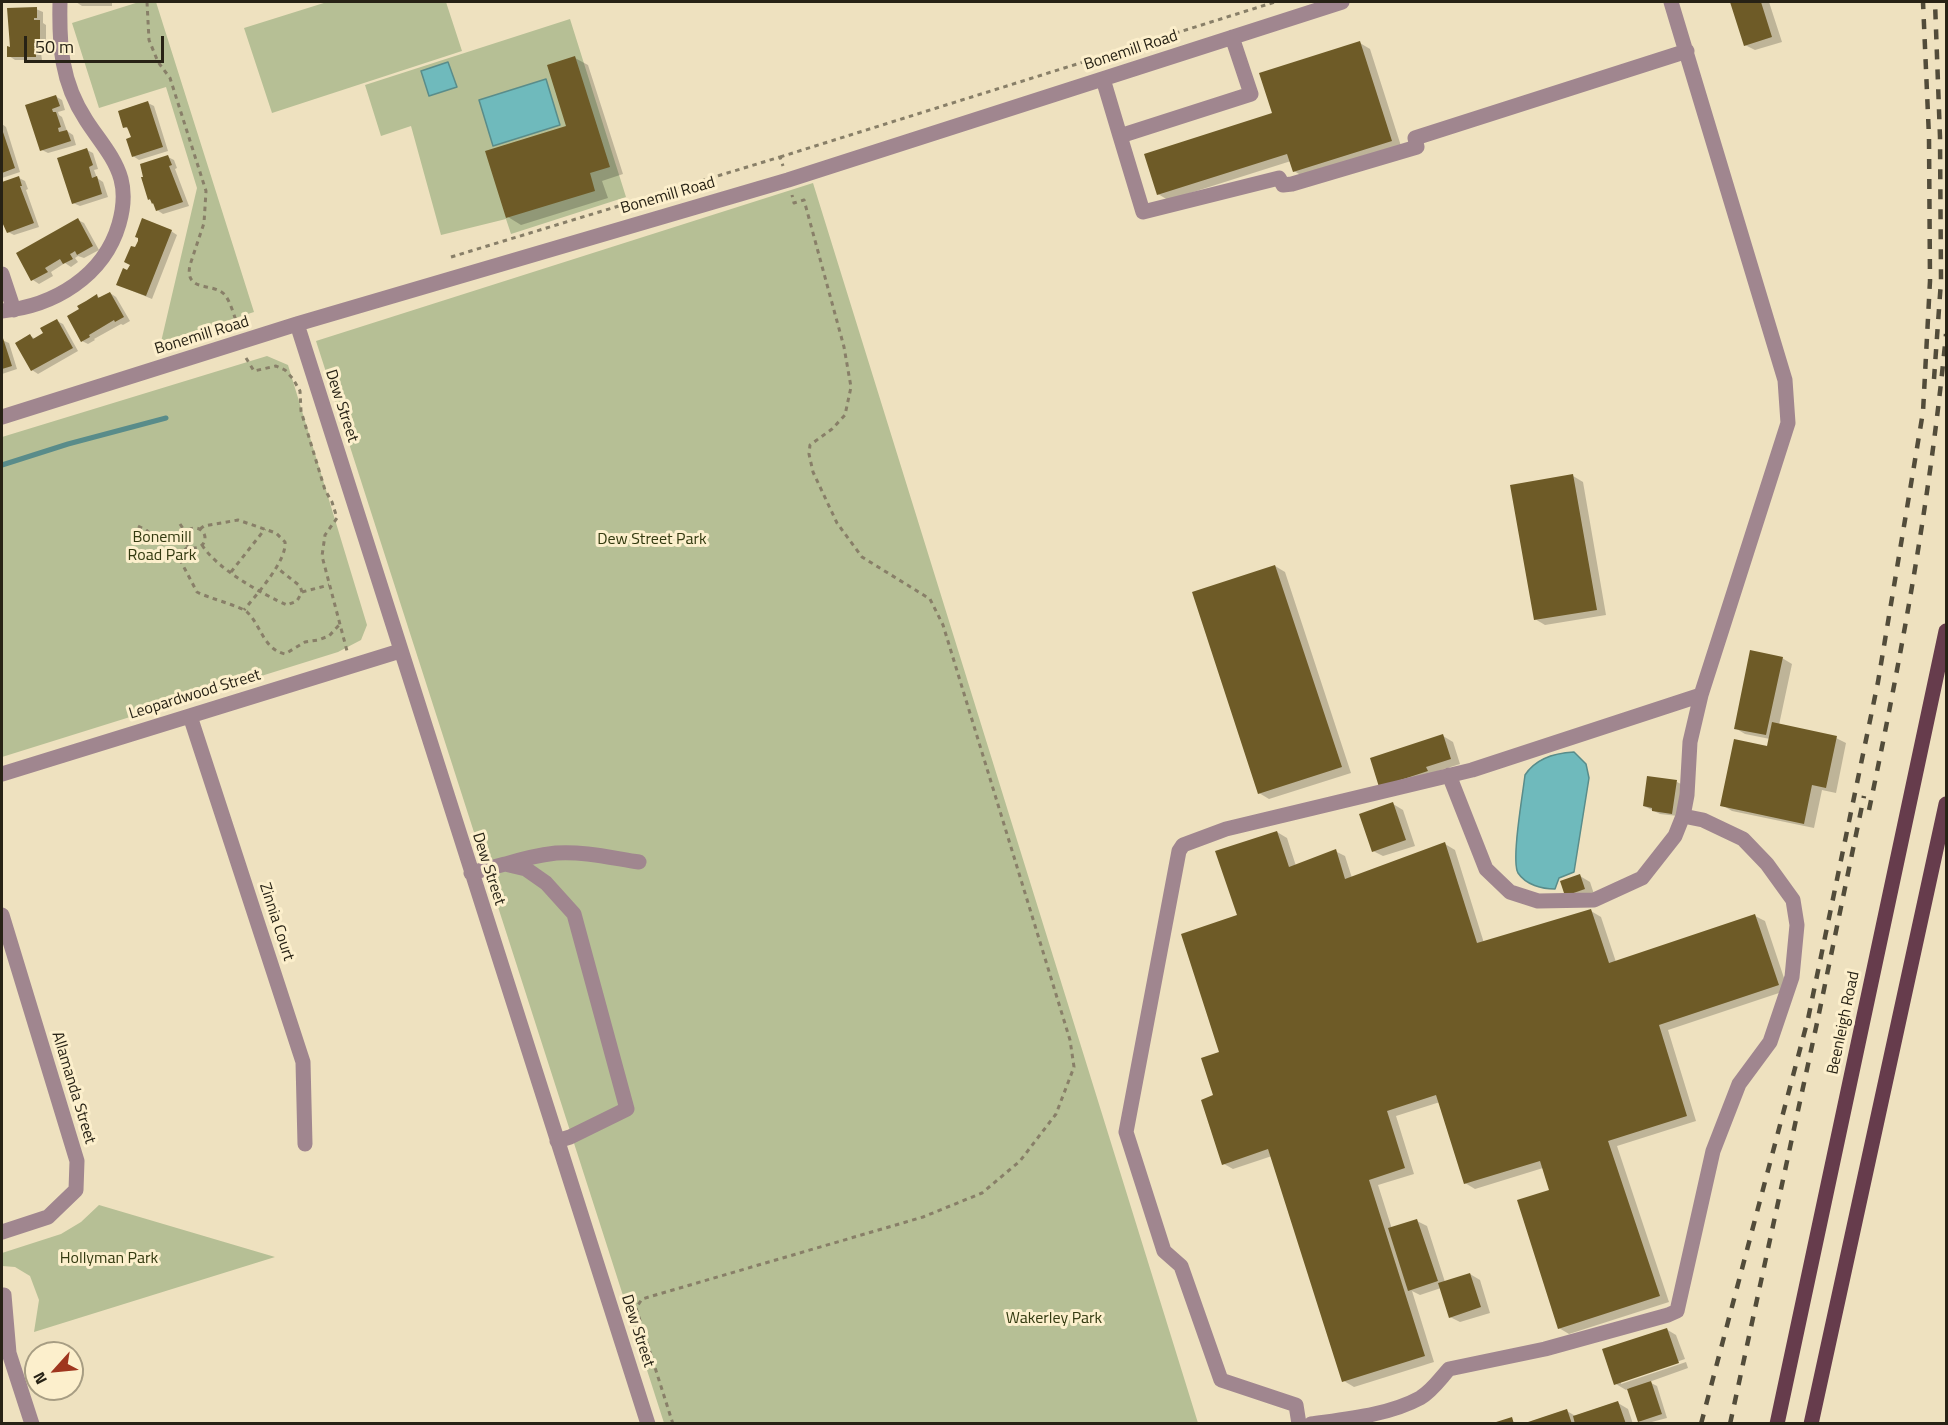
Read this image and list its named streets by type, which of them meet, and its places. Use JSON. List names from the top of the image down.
{
  "streets": {
    "main road": ["Beenleigh Road"],
    "street": [
      "Bonemill Road",
      "Dew Street",
      "Leopardwood Street",
      "Zinnia Court",
      "Allamanda Street"
    ]
  },
  "crossings": [
    ["Bonemill Road", "Dew Street"],
    ["Dew Street", "Leopardwood Street"],
    ["Leopardwood Street", "Zinnia Court"]
  ],
  "parks": [
    "Bonemill Road Park",
    "Dew Street Park",
    "Hollyman Park",
    "Wakerley Park"
  ],
  "scale_bar": "50 m",
  "north": "bottom left"
}
